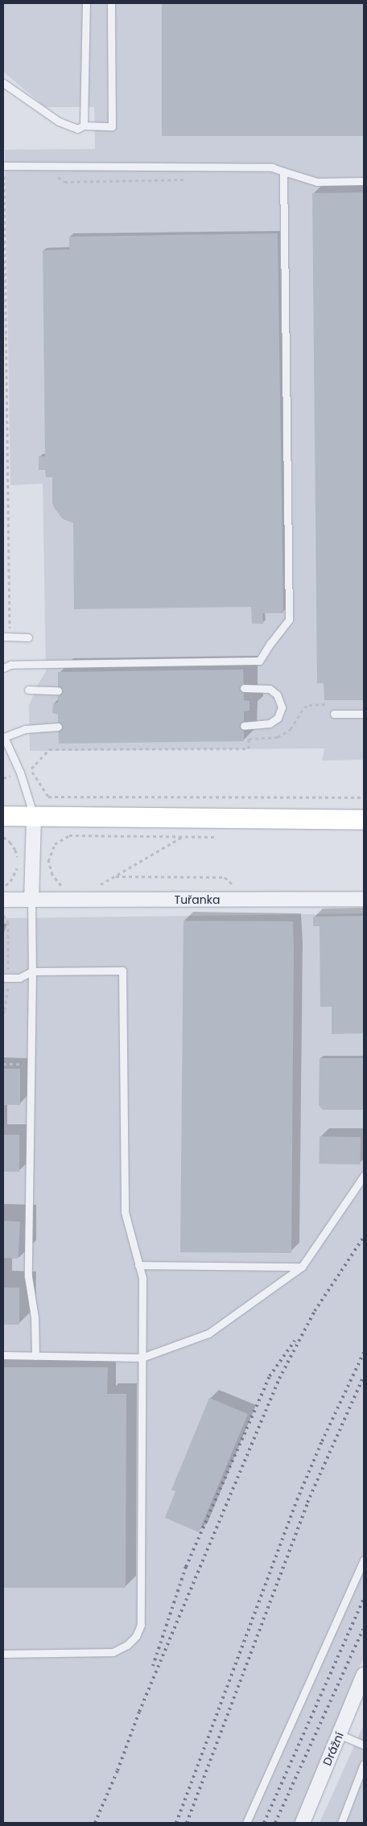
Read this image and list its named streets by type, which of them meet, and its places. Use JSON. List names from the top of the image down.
{
  "streets": {
    "street": ["Tuřanka", "Drážní"]
  }
}
